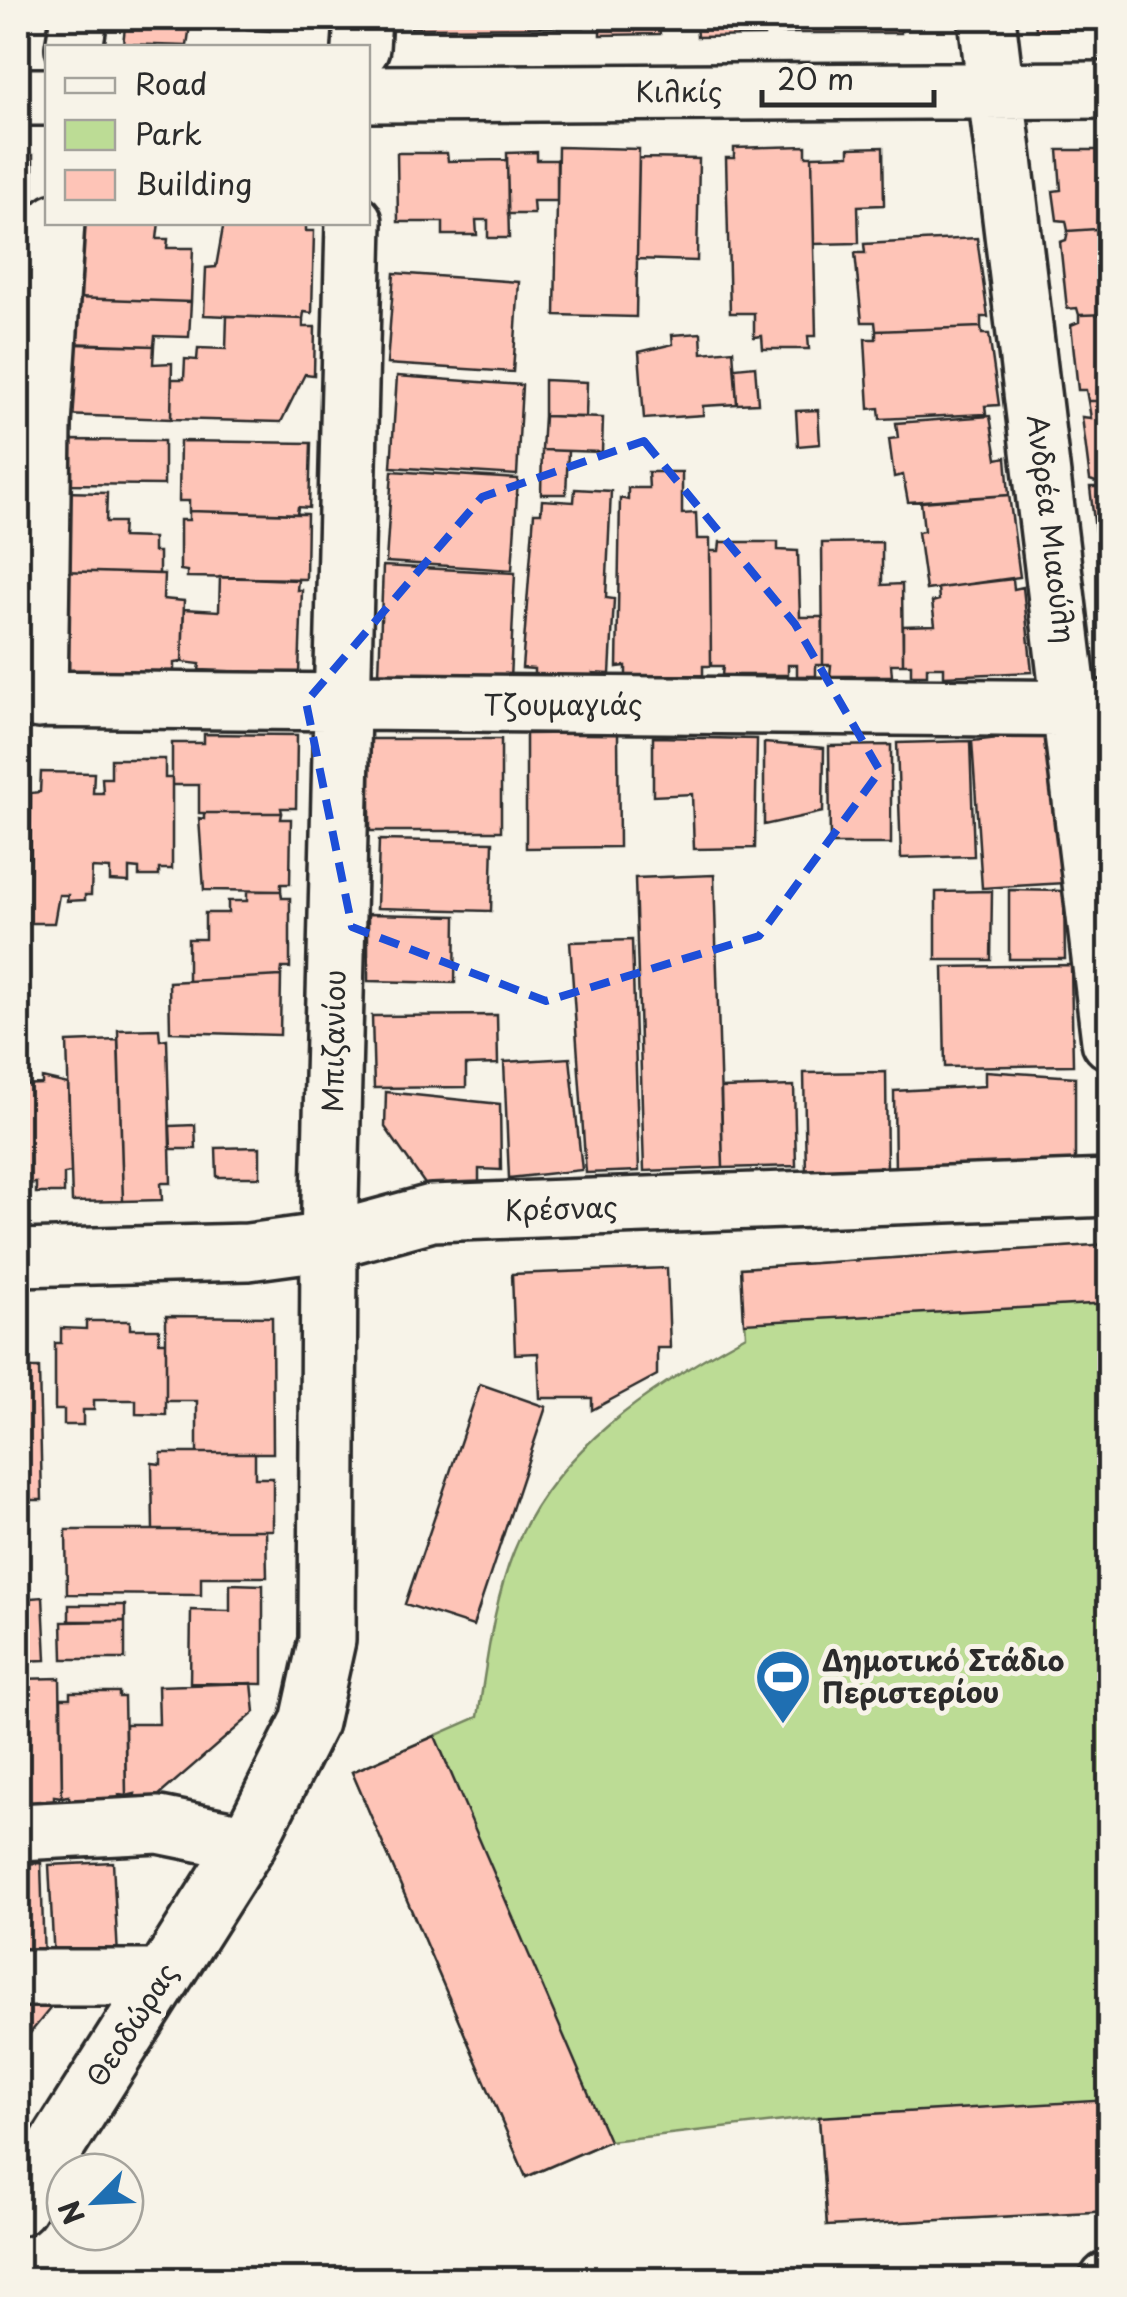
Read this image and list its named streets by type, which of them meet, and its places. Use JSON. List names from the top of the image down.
{
  "streets": {
    "street": [
      "Κιλκίς",
      "Ανδρέα Μιαούλη",
      "Τζουμαγιάς",
      "Μπιζανίου",
      "Κρέσνας",
      "Θεοδώρας"
    ]
  },
  "crossings": [
    ["Κιλκίς", "Ανδρέα Μιαούλη"],
    ["Ανδρέα Μιαούλη", "Τζουμαγιάς"],
    ["Τζουμαγιάς", "Μπιζανίου"],
    ["Μπιζανίου", "Κρέσνας"],
    ["Μπιζανίου", "Θεοδώρας"]
  ],
  "places": {
    "sports": ["Δημοτικό Στάδιο Περιστερίου"]
  },
  "legend": ["Road", "Park", "Building"],
  "scale_bar": "20 m",
  "north": "bottom left"
}
